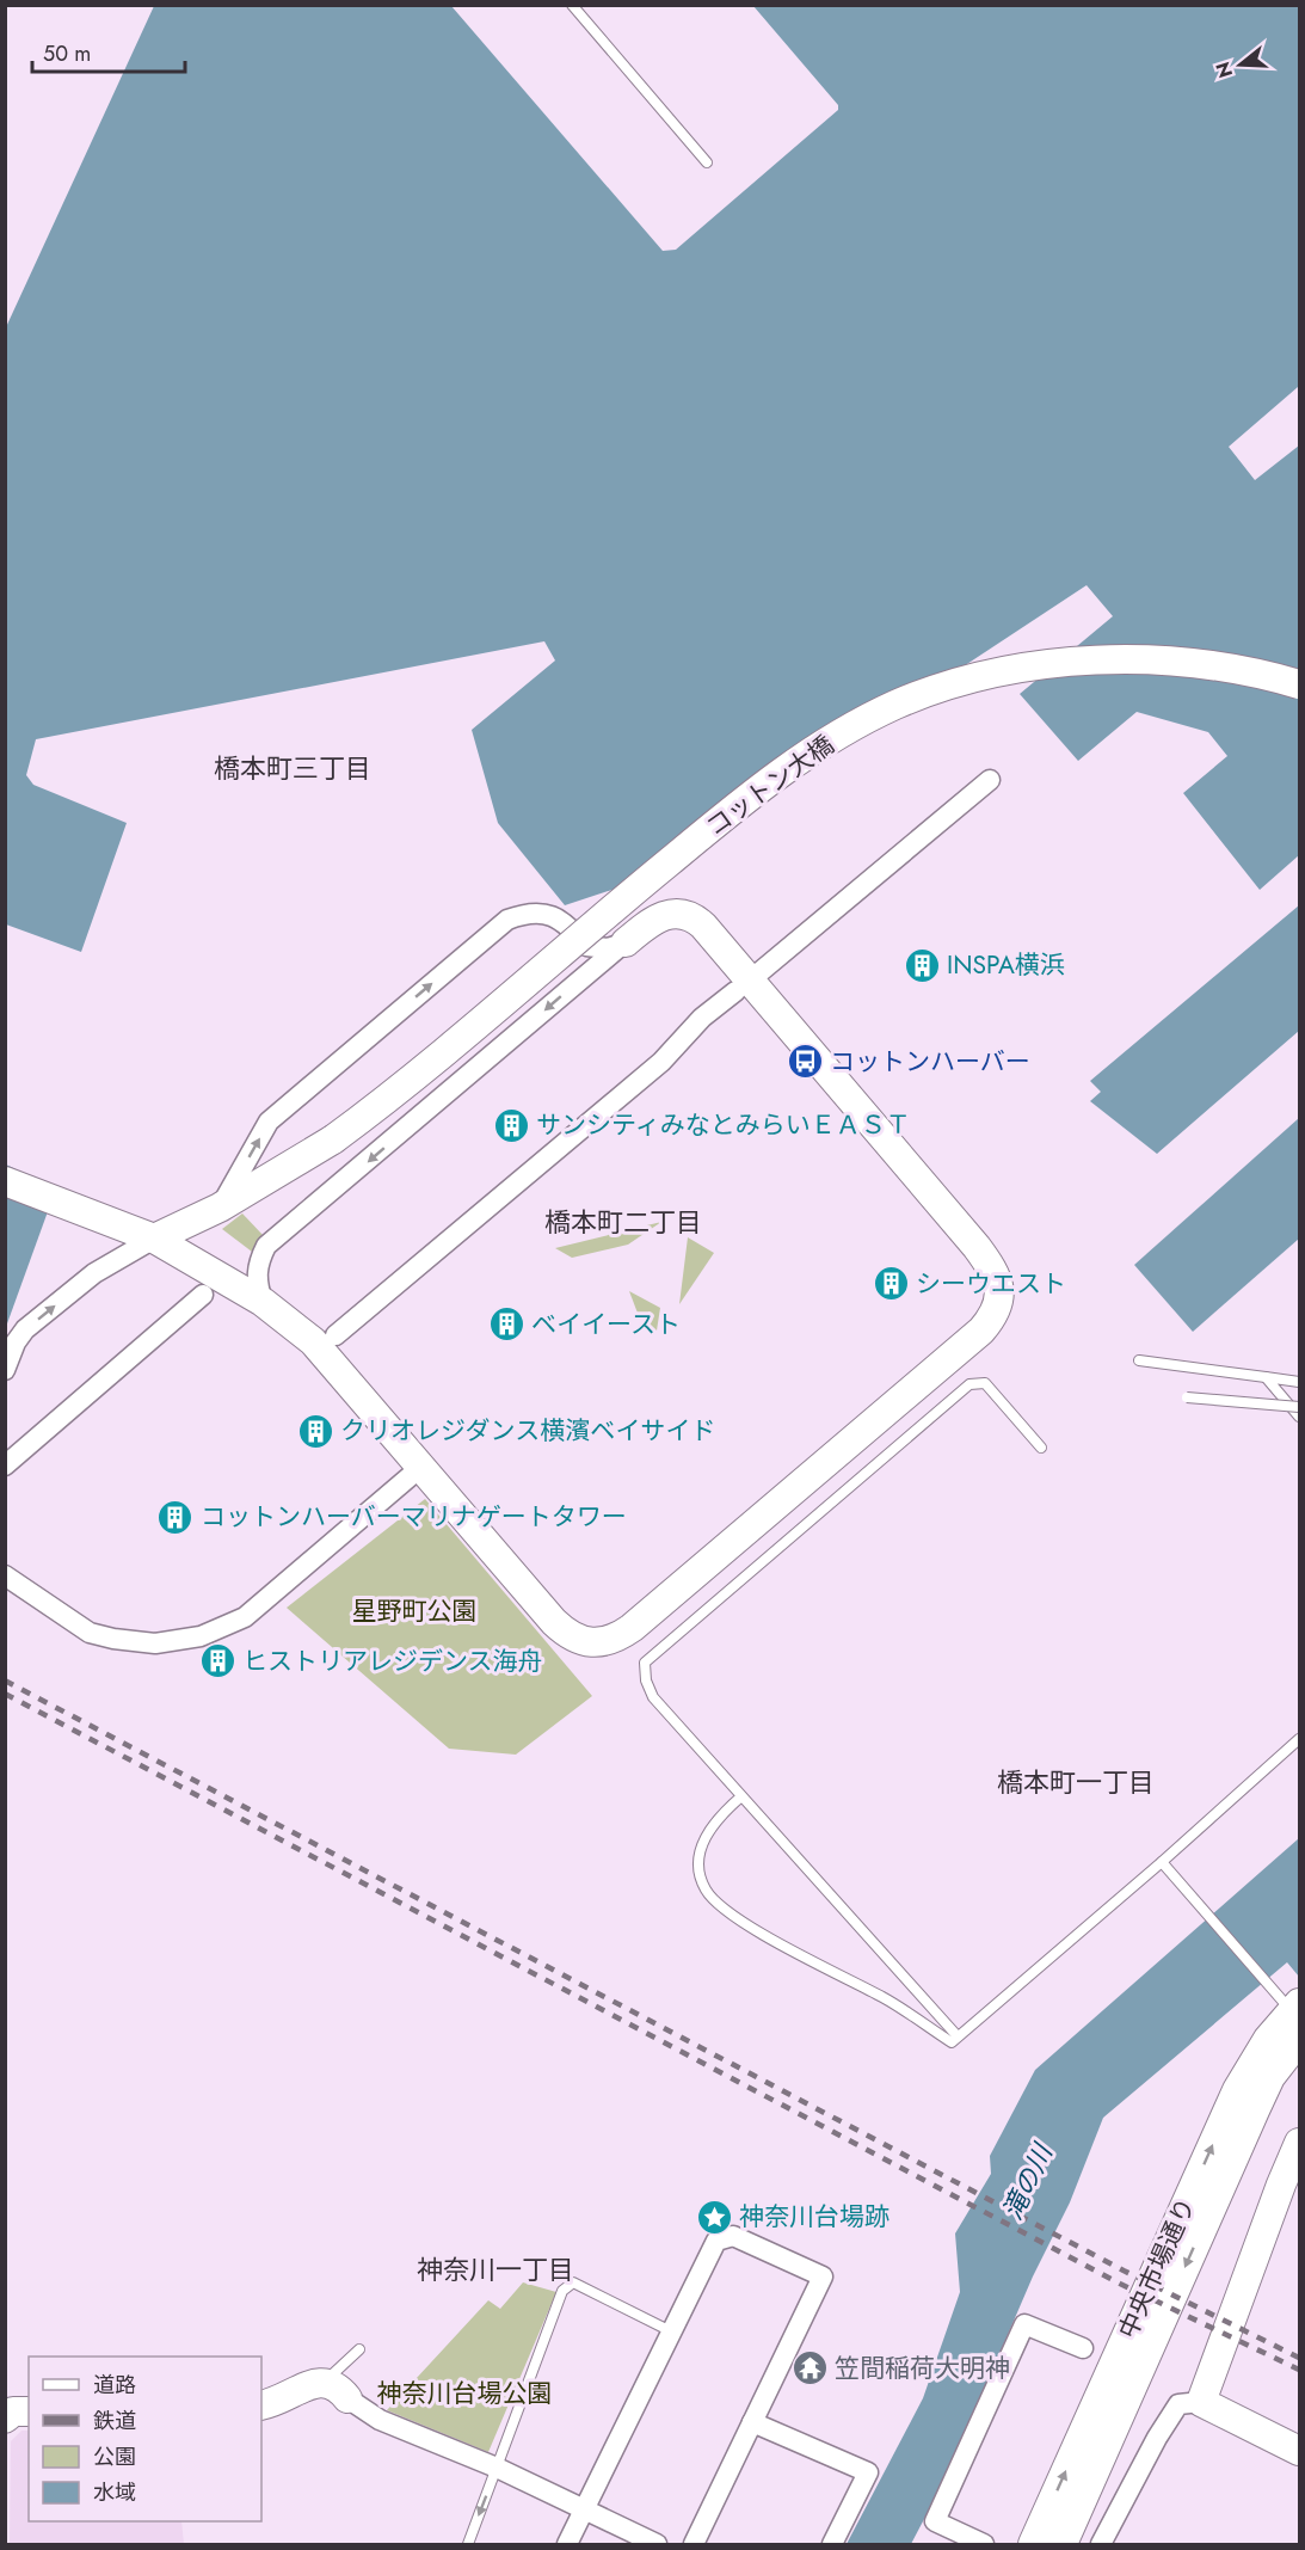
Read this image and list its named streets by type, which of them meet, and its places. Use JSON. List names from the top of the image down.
{
  "streets": {
    "street": ["コットン大橋", "中央市場通り"]
  },
  "districts": [
    "橋本町三丁目",
    "橋本町二丁目",
    "橋本町一丁目",
    "神奈川一丁目"
  ],
  "water": ["滝の川"],
  "parks": ["星野町公園", "神奈川台場公園"],
  "places": {
    "building": [
      "INSPA横浜",
      "サンシティみなとみらいＥＡＳＴ",
      "シーウエスト",
      "ベイイースト",
      "クリオレジダンス横濱ベイサイド",
      "コットンハーバーマリナゲートタワー",
      "ヒストリアレジデンス海舟"
    ],
    "bus stop": ["コットンハーバー"],
    "place": ["神奈川台場跡"],
    "temple": ["笠間稲荷大明神"]
  },
  "legend": [
    "道路",
    "鉄道",
    "公園",
    "水域"
  ],
  "scale_bar": "50 m",
  "north": "left"
}
